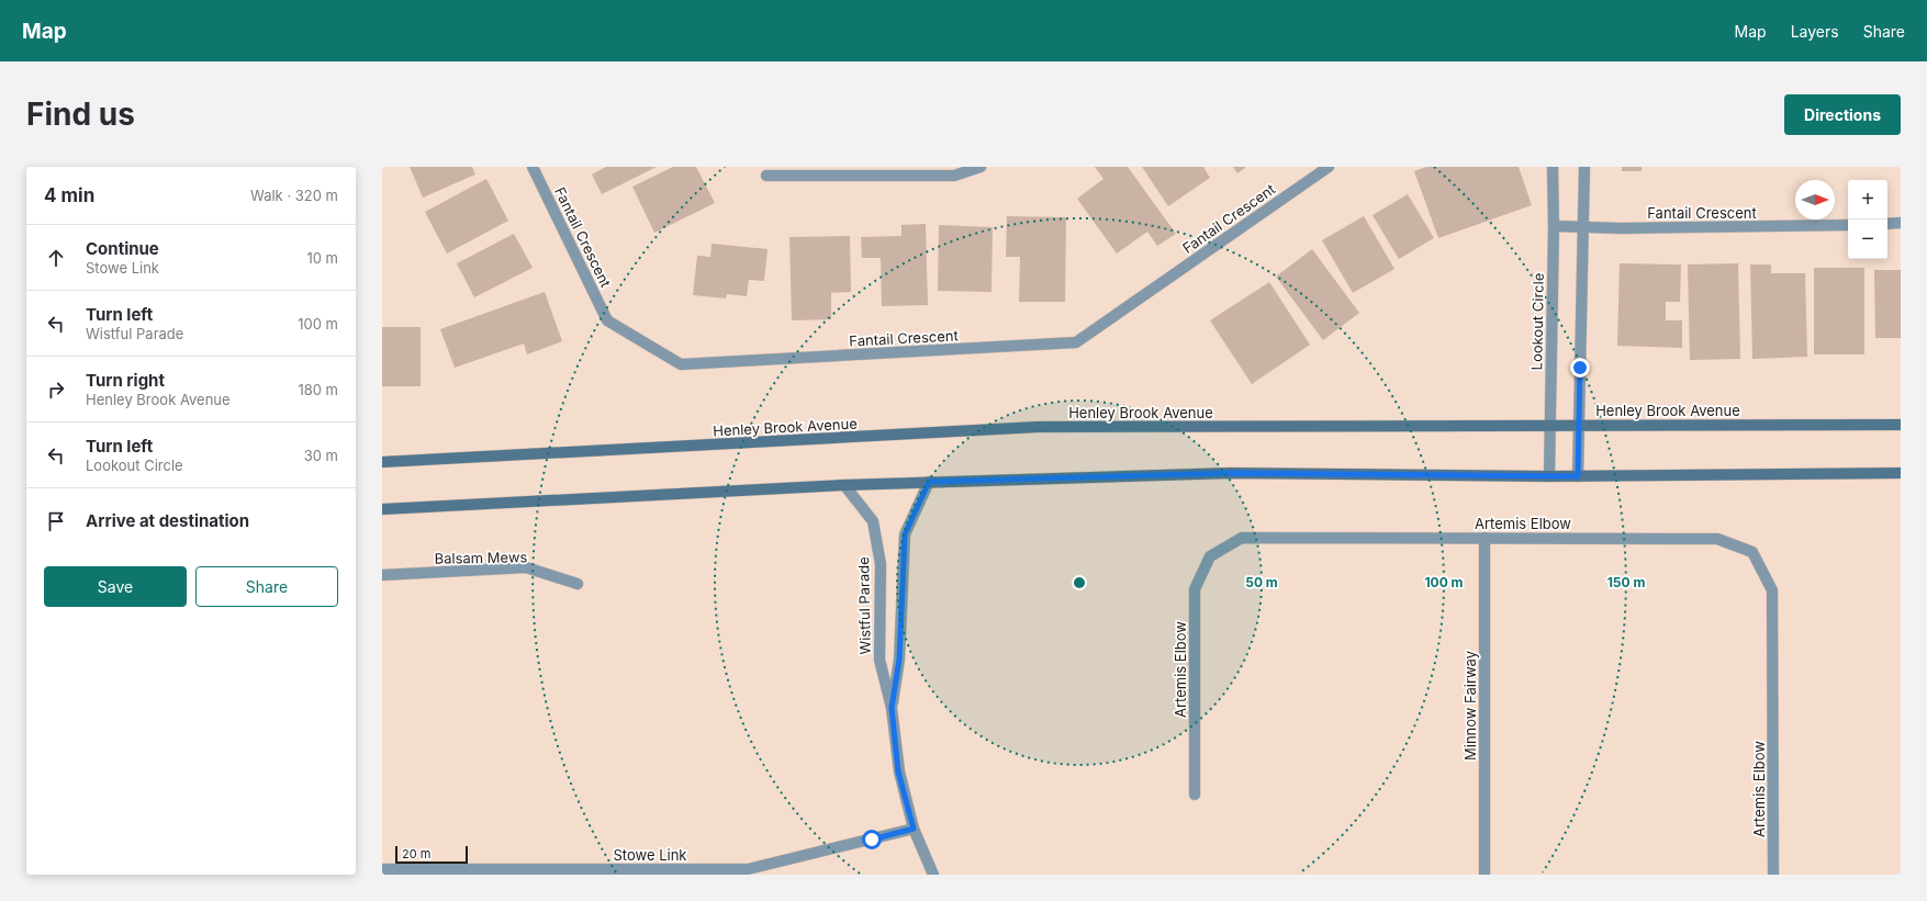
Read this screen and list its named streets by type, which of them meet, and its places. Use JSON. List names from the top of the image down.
{
  "streets": {
    "main road": ["Henley Brook Avenue"],
    "street": [
      "Fantail Crescent",
      "Lookout Circle",
      "Artemis Elbow",
      "Balsam Mews",
      "Wistful Parade",
      "Minnow Fairway",
      "Stowe Link"
    ]
  },
  "crossings": [
    ["Fantail Crescent", "Lookout Circle"],
    ["Lookout Circle", "Henley Brook Avenue"],
    ["Artemis Elbow", "Minnow Fairway"],
    ["Wistful Parade", "Stowe Link"]
  ],
  "scale_bar": "20 m",
  "north": "right",
  "page": {
    "header": "Map",
    "nav": ["Map", "Layers", "Share"],
    "buttons": [
      "Directions",
      ["Save", "Share"]
    ],
    "title": "Find us",
    "heading": ["4 min", "Walk · 320 m"],
    "map_buttons": ["+", "−"],
    "list": [
      ["Continue", "Stowe Link", "10 m"],
      ["Turn left", "Wistful Parade", "100 m"],
      ["Turn right", "Henley Brook Avenue", "180 m"],
      ["Turn left", "Lookout Circle", "30 m"],
      "Arrive at destination"
    ],
    "scale": "20 m"
  },
  "rings": ["50 m", "100 m", "150 m"]
}
